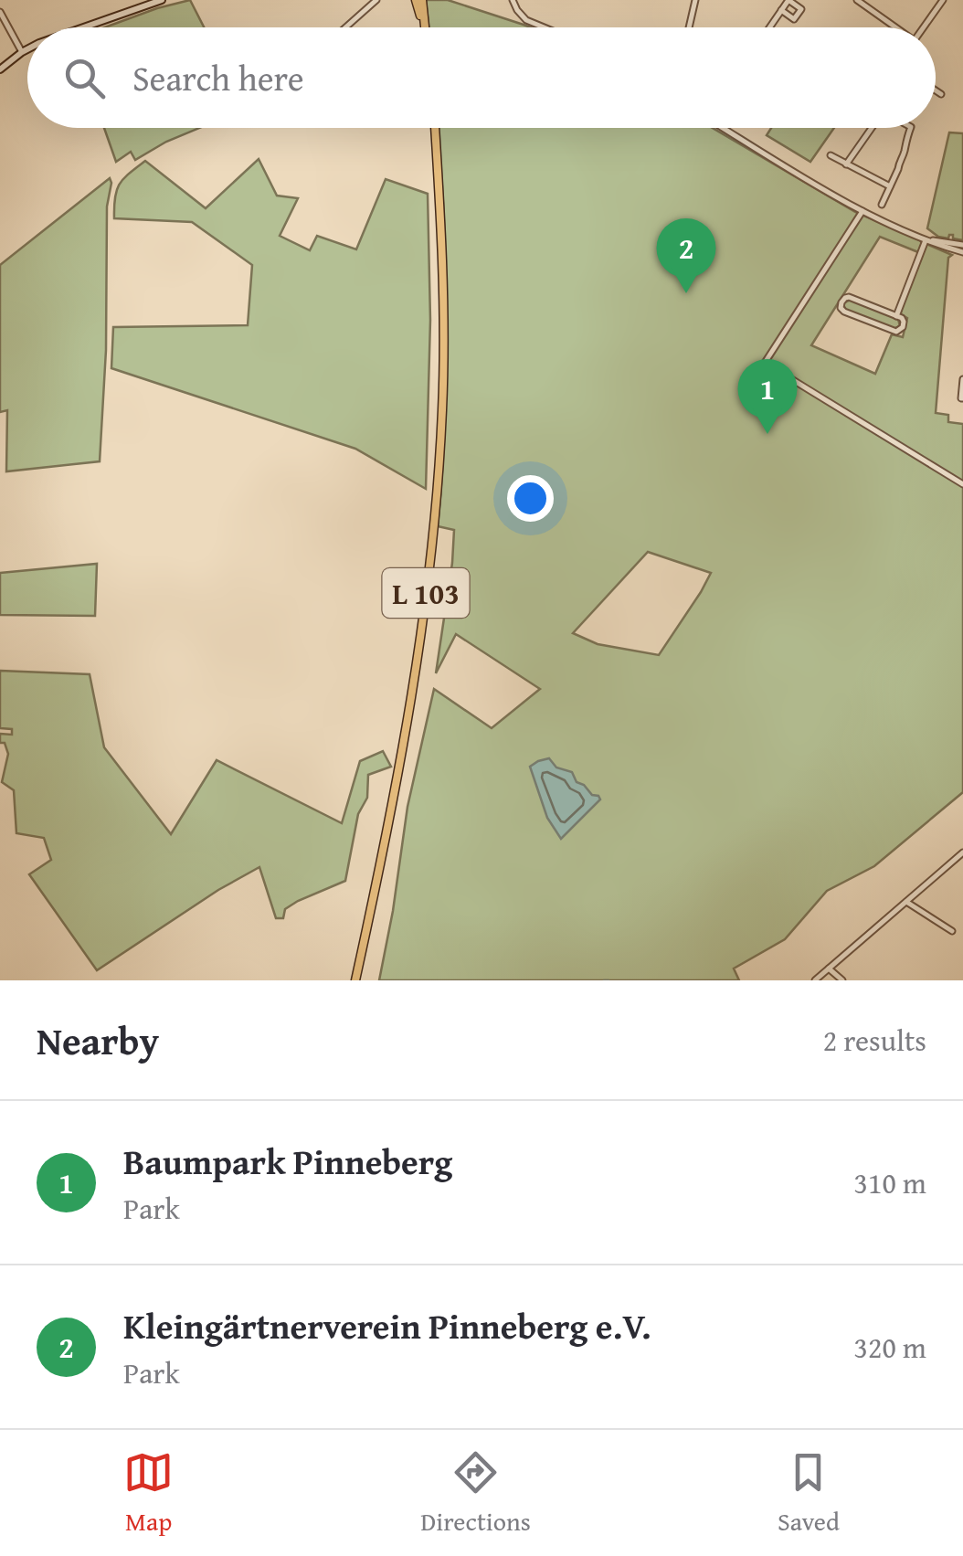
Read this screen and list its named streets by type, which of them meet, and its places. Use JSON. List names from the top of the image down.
{
  "streets": {
    "main road": ["L 103"]
  },
  "page": {
    "search": "Search here",
    "pins": ["2", "1"],
    "heading": ["Nearby", "2 results"],
    "list": [
      {
        "mark": "1",
        "name": "Baumpark Pinneberg",
        "note": "Park",
        "value": "310 m"
      },
      {
        "mark": "2",
        "name": "Kleingärtnerverein Pinneberg e.V.",
        "note": "Park",
        "value": "320 m"
      }
    ],
    "nav": ["Map", "Directions", "Saved"]
  }
}
